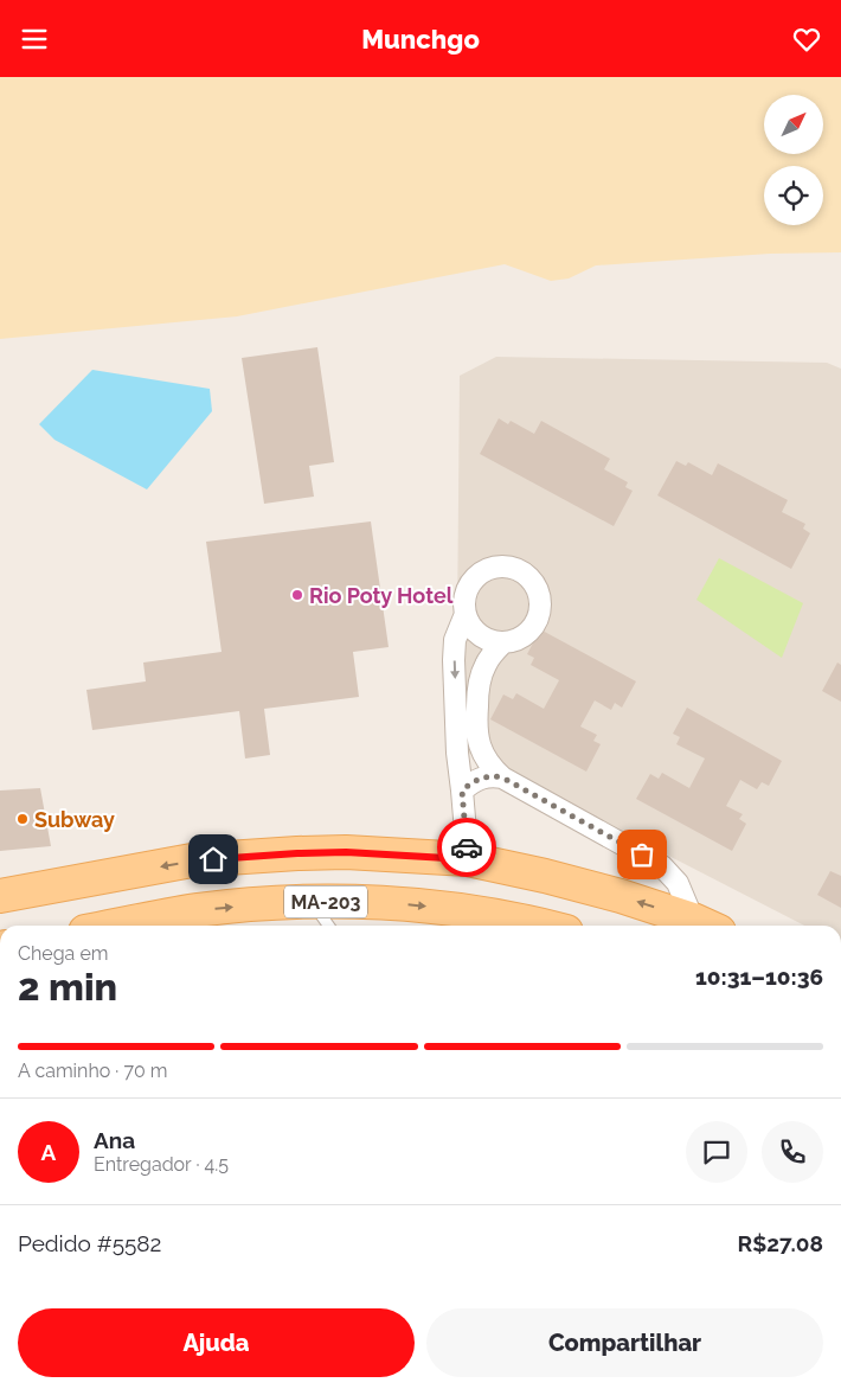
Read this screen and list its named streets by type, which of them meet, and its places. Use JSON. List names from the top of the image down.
{
  "streets": {
    "main road": ["MA-203"]
  },
  "places": ["Rio Poty Hotel", "Subway"],
  "north": "top right",
  "page": {
    "header": "Munchgo",
    "heading": ["2 min", "Chega em", "10:31–10:36"],
    "panel": [
      "Ana",
      "Entregador · 4.5",
      "Pedido #5582",
      "R$27.08"
    ],
    "bar": "A caminho · 70 m",
    "round": "A",
    "buttons": ["Ajuda", "Compartilhar"]
  }
}
